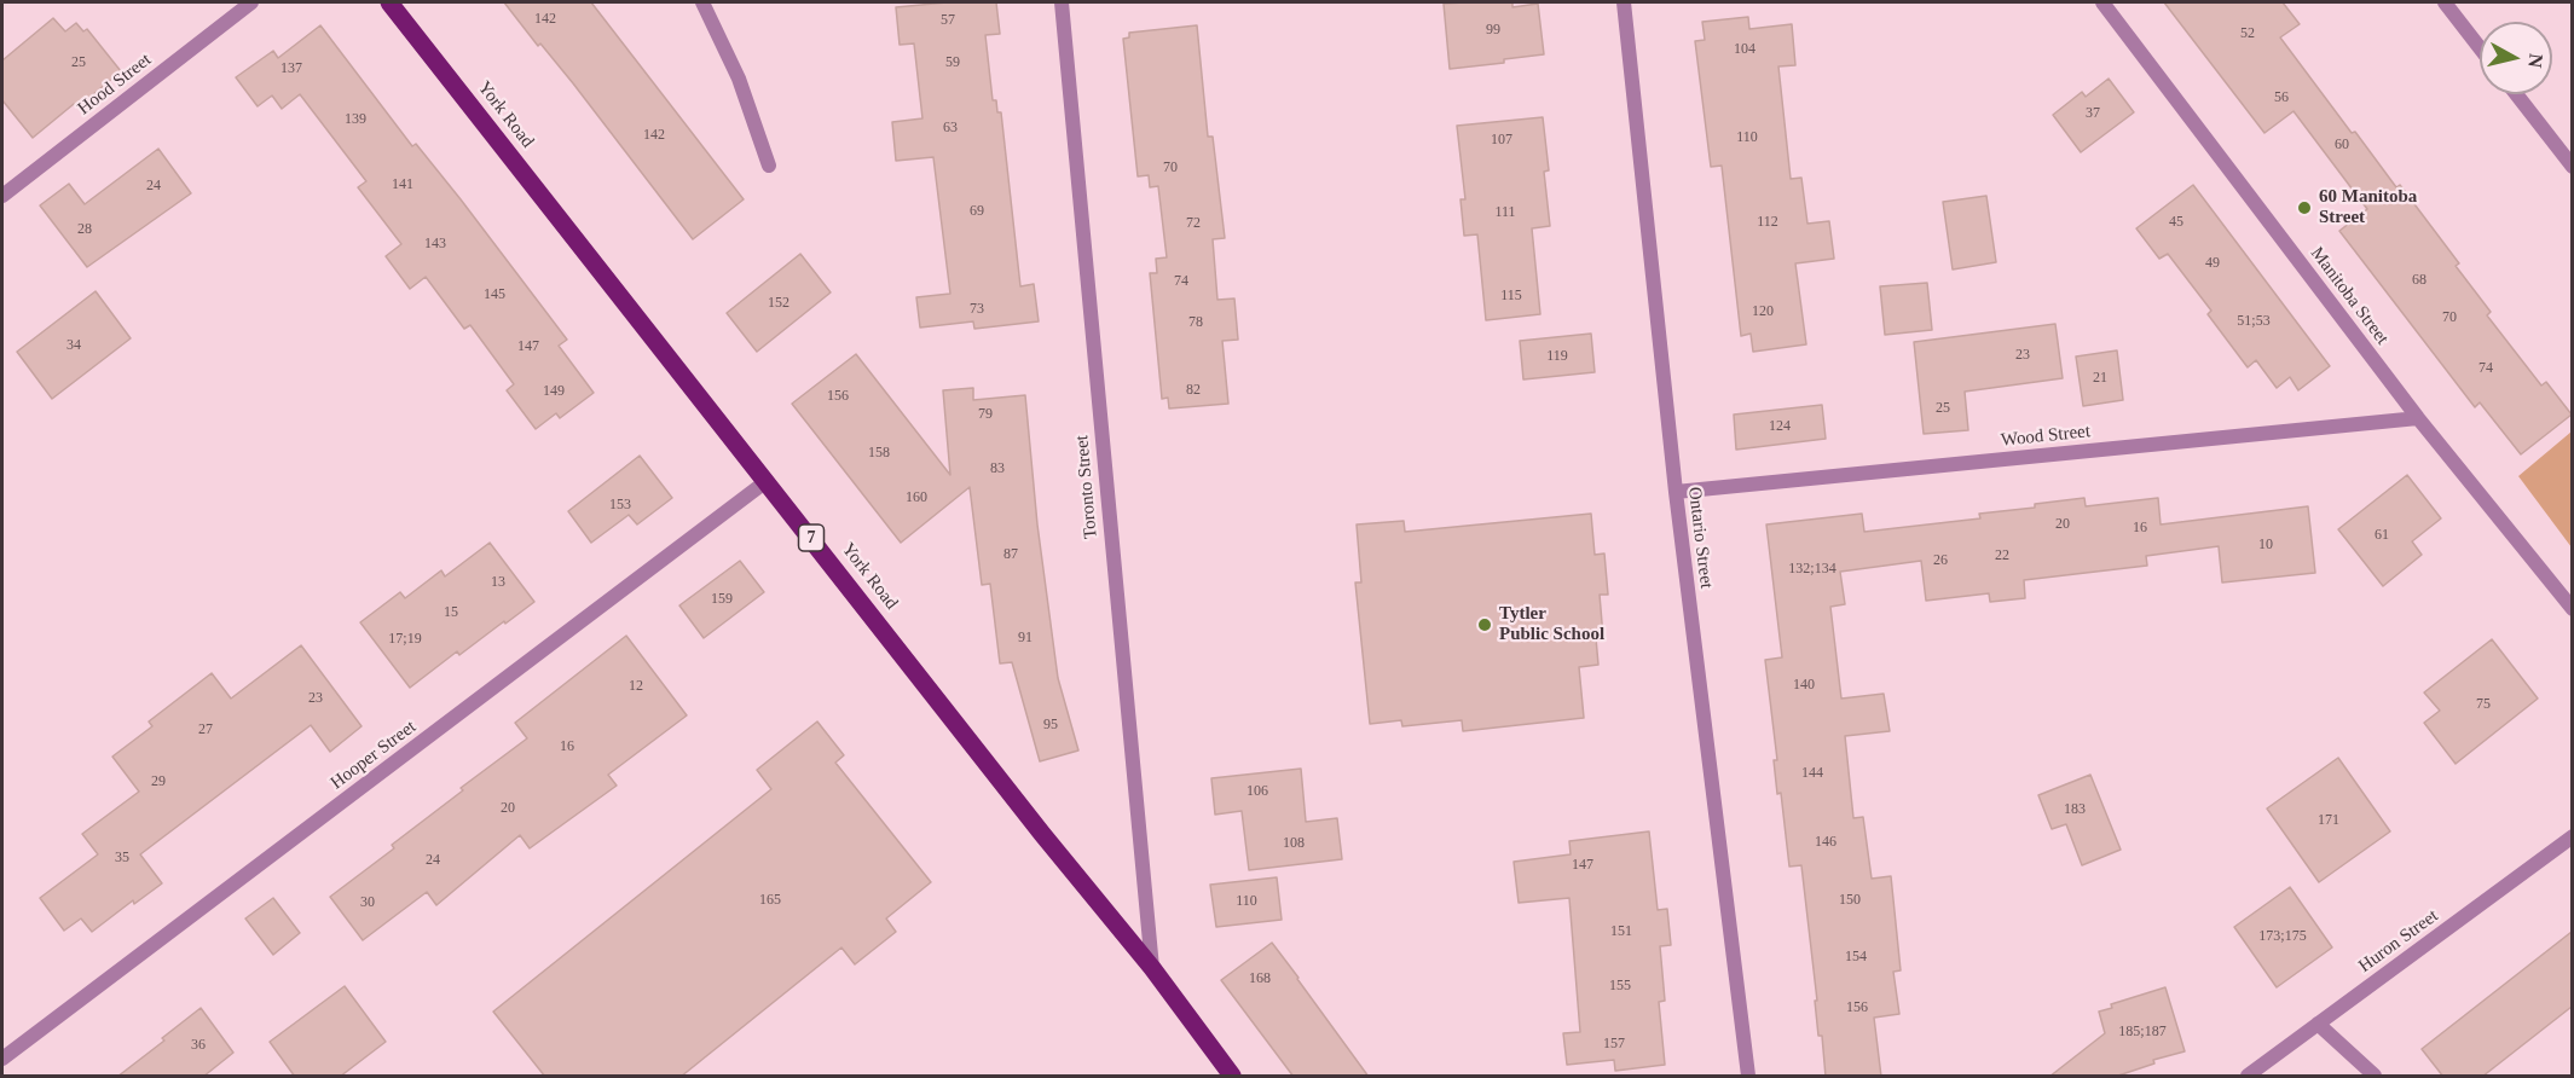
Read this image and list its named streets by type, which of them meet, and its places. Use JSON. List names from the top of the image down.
{
  "streets": {
    "main road": ["York Road", "7"],
    "street": [
      "Hood Street",
      "Manitoba Street",
      "Wood Street",
      "Toronto Street",
      "Ontario Street",
      "Hooper Street",
      "Huron Street"
    ]
  },
  "crossings": [
    ["York Road", "Toronto Street"],
    ["York Road", "Hooper Street"],
    ["Manitoba Street", "Wood Street"],
    ["Wood Street", "Ontario Street"]
  ],
  "places": ["60 Manitoba Street", "Tytler Public School"],
  "house_numbers": [
    "142",
    "57",
    "99",
    "52",
    "104",
    "25",
    "59",
    "137",
    "56",
    "37",
    "139",
    "63",
    "142",
    "110",
    "107",
    "60",
    "70",
    "141",
    "24",
    "69",
    "111",
    "112",
    "45",
    "72",
    "28",
    "143",
    "49",
    "68",
    "74",
    "145",
    "115",
    "152",
    "73",
    "120",
    "70",
    "51;53",
    "78",
    "34",
    "147",
    "23",
    "119",
    "74",
    "21",
    "82",
    "149",
    "156",
    "25",
    "79",
    "124",
    "158",
    "83",
    "160",
    "153",
    "20",
    "16",
    "61",
    "10",
    "87",
    "22",
    "26",
    "132;134",
    "13",
    "159",
    "15",
    "91",
    "17;19",
    "140",
    "12",
    "23",
    "75",
    "95",
    "27",
    "16",
    "144",
    "29",
    "106",
    "20",
    "183",
    "171",
    "146",
    "108",
    "35",
    "24",
    "147",
    "165",
    "150",
    "110",
    "30",
    "151",
    "173;175",
    "154",
    "168",
    "155",
    "156",
    "185;187",
    "157",
    "36"
  ],
  "north": "right"
}
